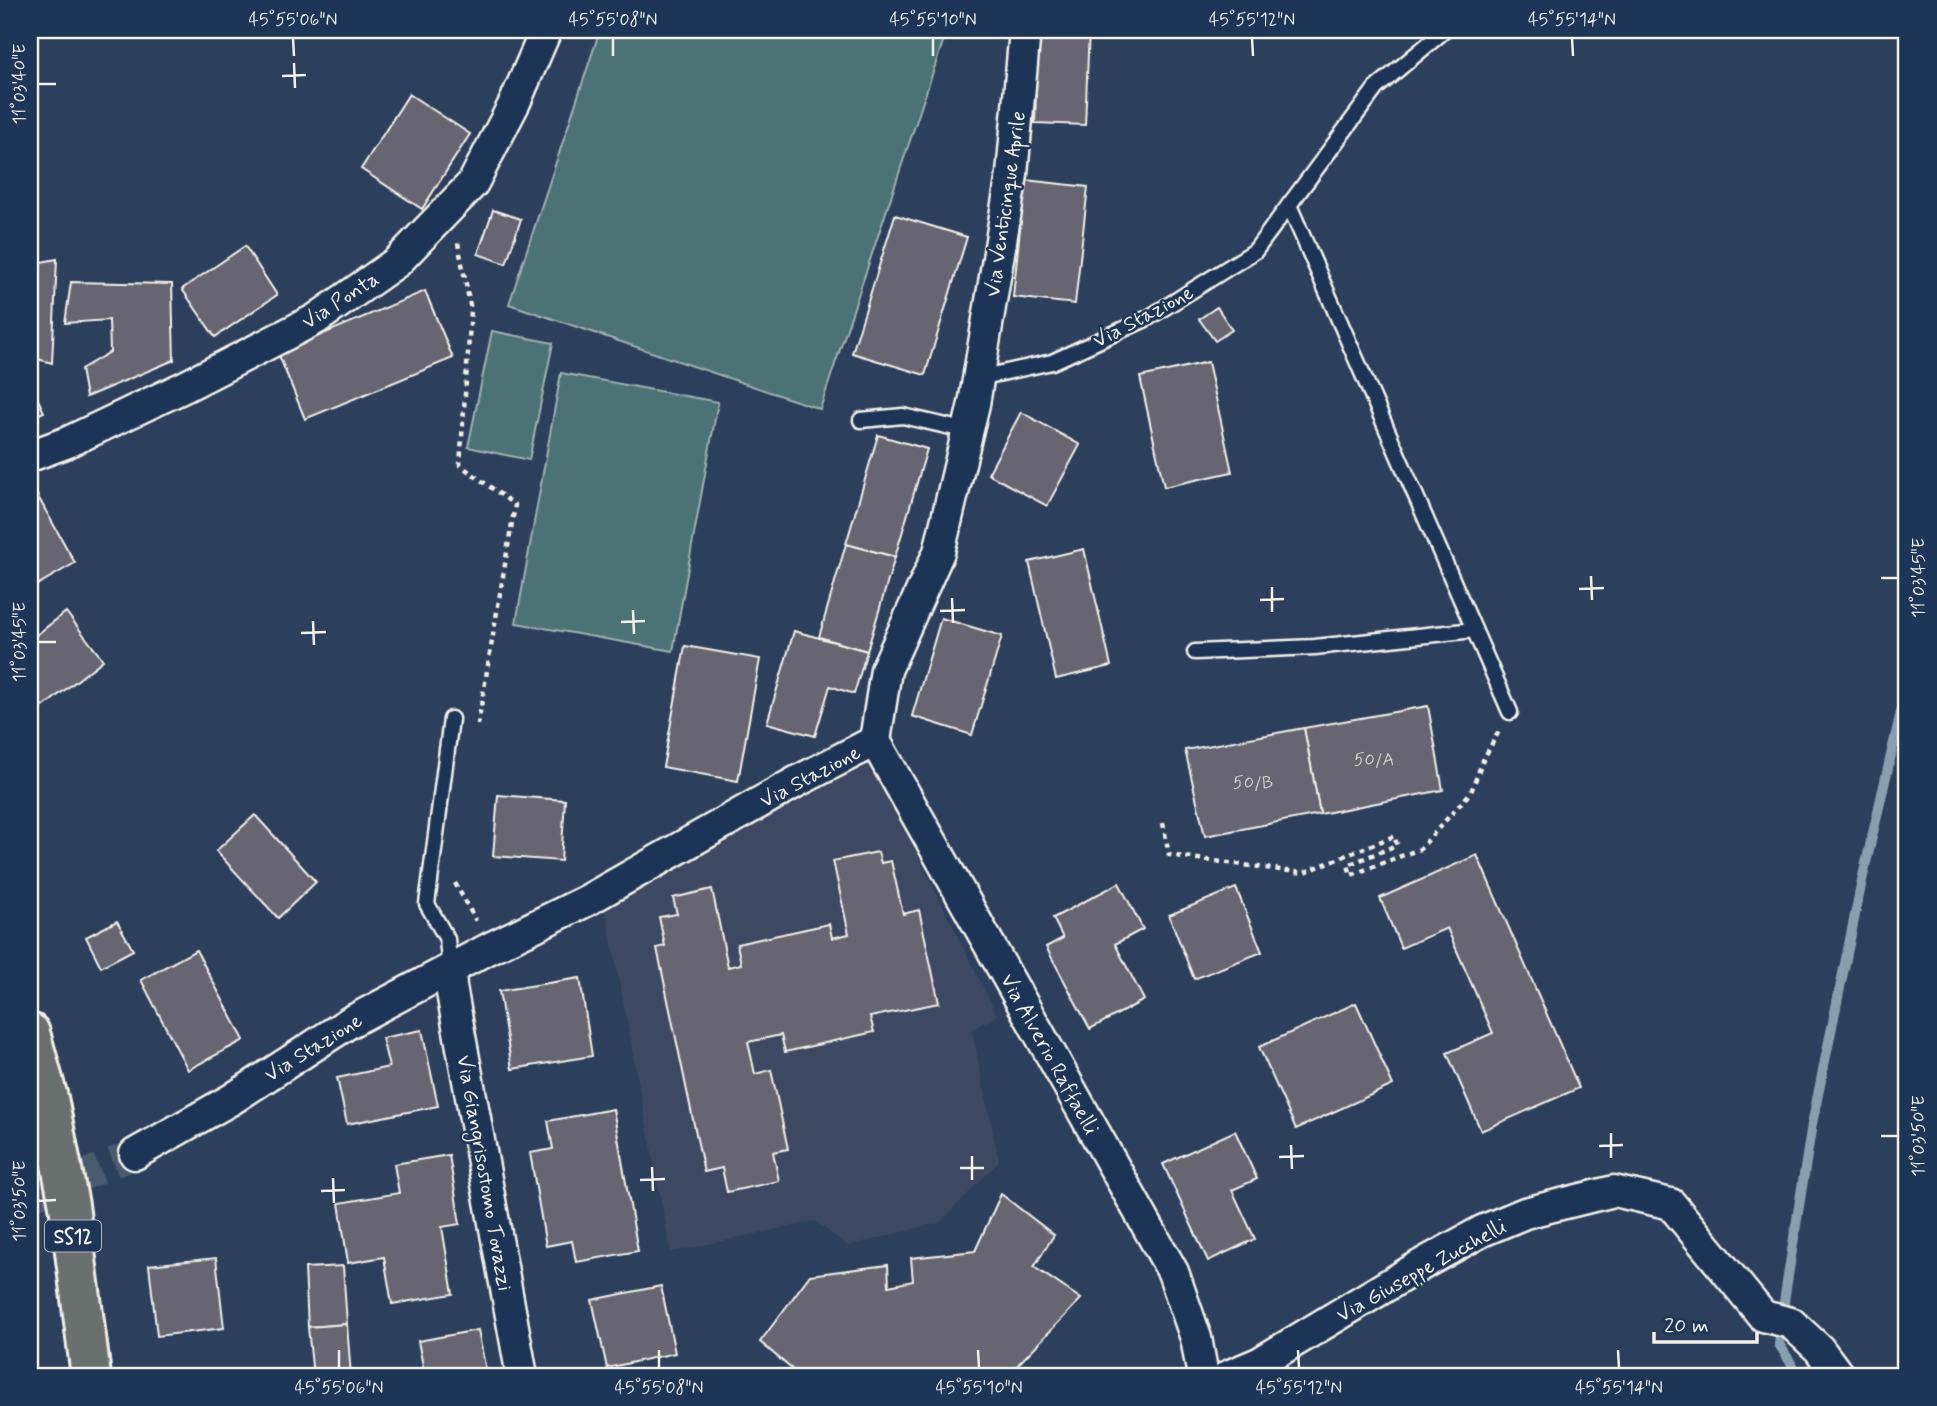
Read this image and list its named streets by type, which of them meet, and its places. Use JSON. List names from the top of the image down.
{
  "streets": {
    "main road": ["SS12"],
    "street": [
      "Via Venticinque Aprile",
      "Via Ponta",
      "Via Stazione",
      "Via Alverio Raffaelli",
      "Via Giangrisostomo Tovazzi",
      "Via Giuseppe Zucchelli"
    ]
  },
  "crossings": [
    ["Via Venticinque Aprile", "Via Stazione"],
    ["Via Stazione", "Via Alverio Raffaelli"],
    ["Via Stazione", "Via Giangrisostomo Tovazzi"]
  ],
  "house_numbers": ["50/A", "50/B"],
  "scale_bar": "20 m",
  "coordinates": [
    "45°55'06\"N",
    "45°55'08\"N",
    "45°55'10\"N",
    "45°55'12\"N",
    "45°55'14\"N",
    "11°03'40\"E",
    "11°03'45\"E",
    "11°03'50\"E"
  ]
}
